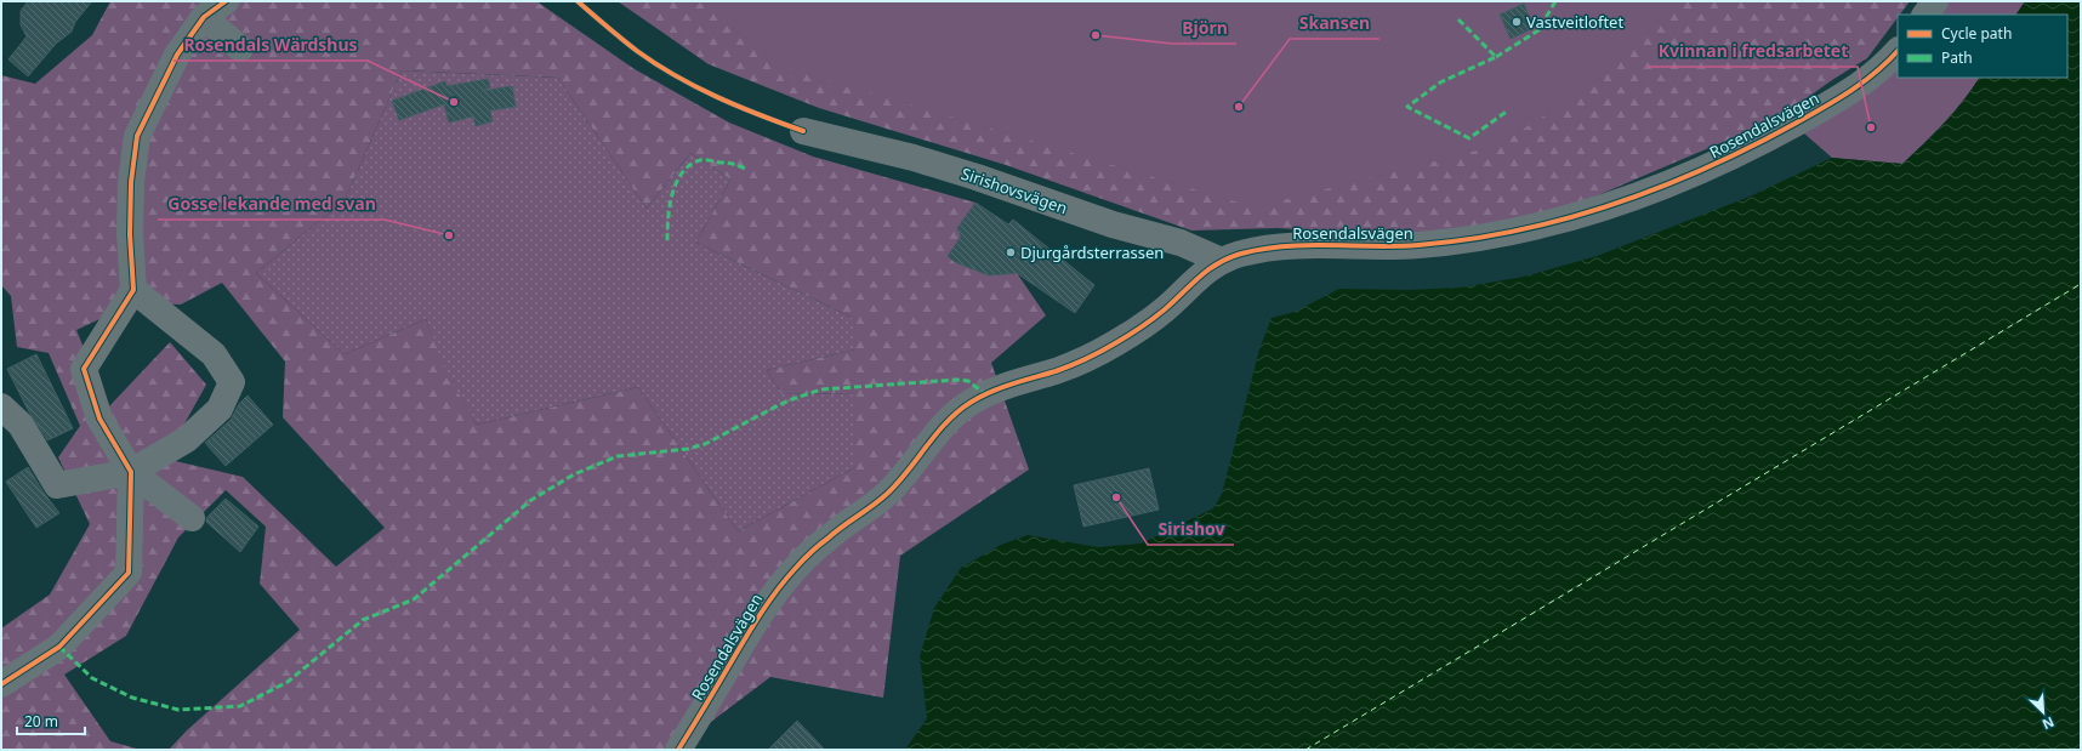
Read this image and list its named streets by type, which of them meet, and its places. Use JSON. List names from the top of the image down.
{
  "streets": {
    "street": ["Rosendalsvägen", "Sirishovsvägen"]
  },
  "crossings": [
    ["Rosendalsvägen", "Sirishovsvägen"]
  ],
  "places": [
    "Vastveitloftet",
    "Björn",
    "Rosendals Wärdshus",
    "Skansen",
    "Kvinnan i fredsarbetet",
    "Gosse lekande med svan",
    "Djurgårdsterrassen",
    "Sirishov"
  ],
  "legend": ["Cycle path", "Path"],
  "scale_bar": "20 m",
  "north": "bottom right"
}
